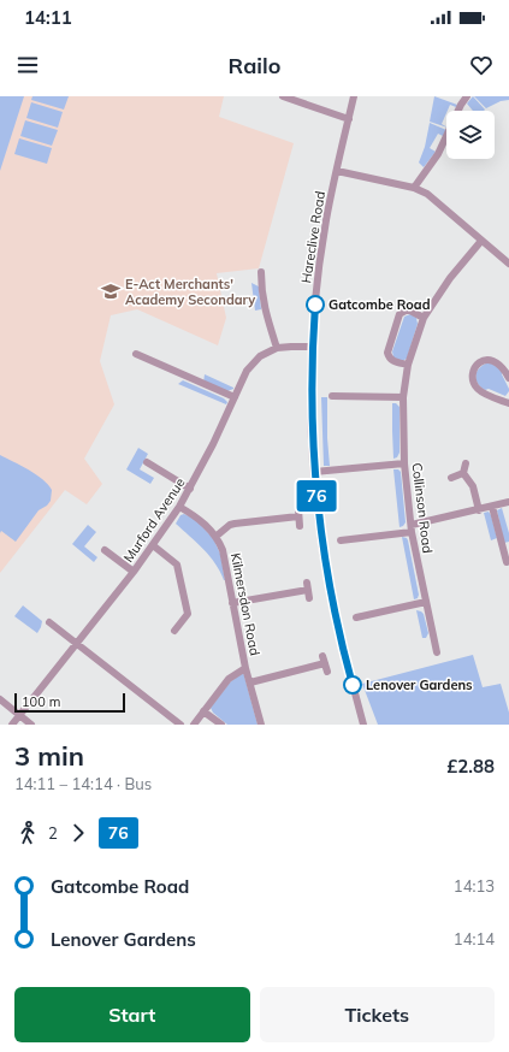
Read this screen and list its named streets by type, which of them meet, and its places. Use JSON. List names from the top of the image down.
{
  "streets": {
    "street": [
      "Hareclive Road",
      "Collinson Road",
      "Murford Avenue",
      "Kilmersdon Road"
    ]
  },
  "crossings": [
    ["Hareclive Road", "Murford Avenue"],
    ["Murford Avenue", "Kilmersdon Road"]
  ],
  "places": {
    "school or university": ["E-Act Merchants' Academy Secondary"],
    "other": ["Gatcombe Road", "Lenover Gardens"]
  },
  "lines": ["bus line 76"],
  "scale_bar": "100 m",
  "page": {
    "status": "14:11",
    "header": "Railo",
    "on_map": "76",
    "scale": "100 m",
    "heading": ["3 min", "14:11 – 14:14 · Bus", "£2.88"],
    "legs": ["2", "76"],
    "list": [
      {
        "name": "Gatcombe Road",
        "value": "14:13"
      },
      {
        "name": "Lenover Gardens",
        "value": "14:14"
      }
    ],
    "buttons": ["Start", "Tickets"]
  }
}
